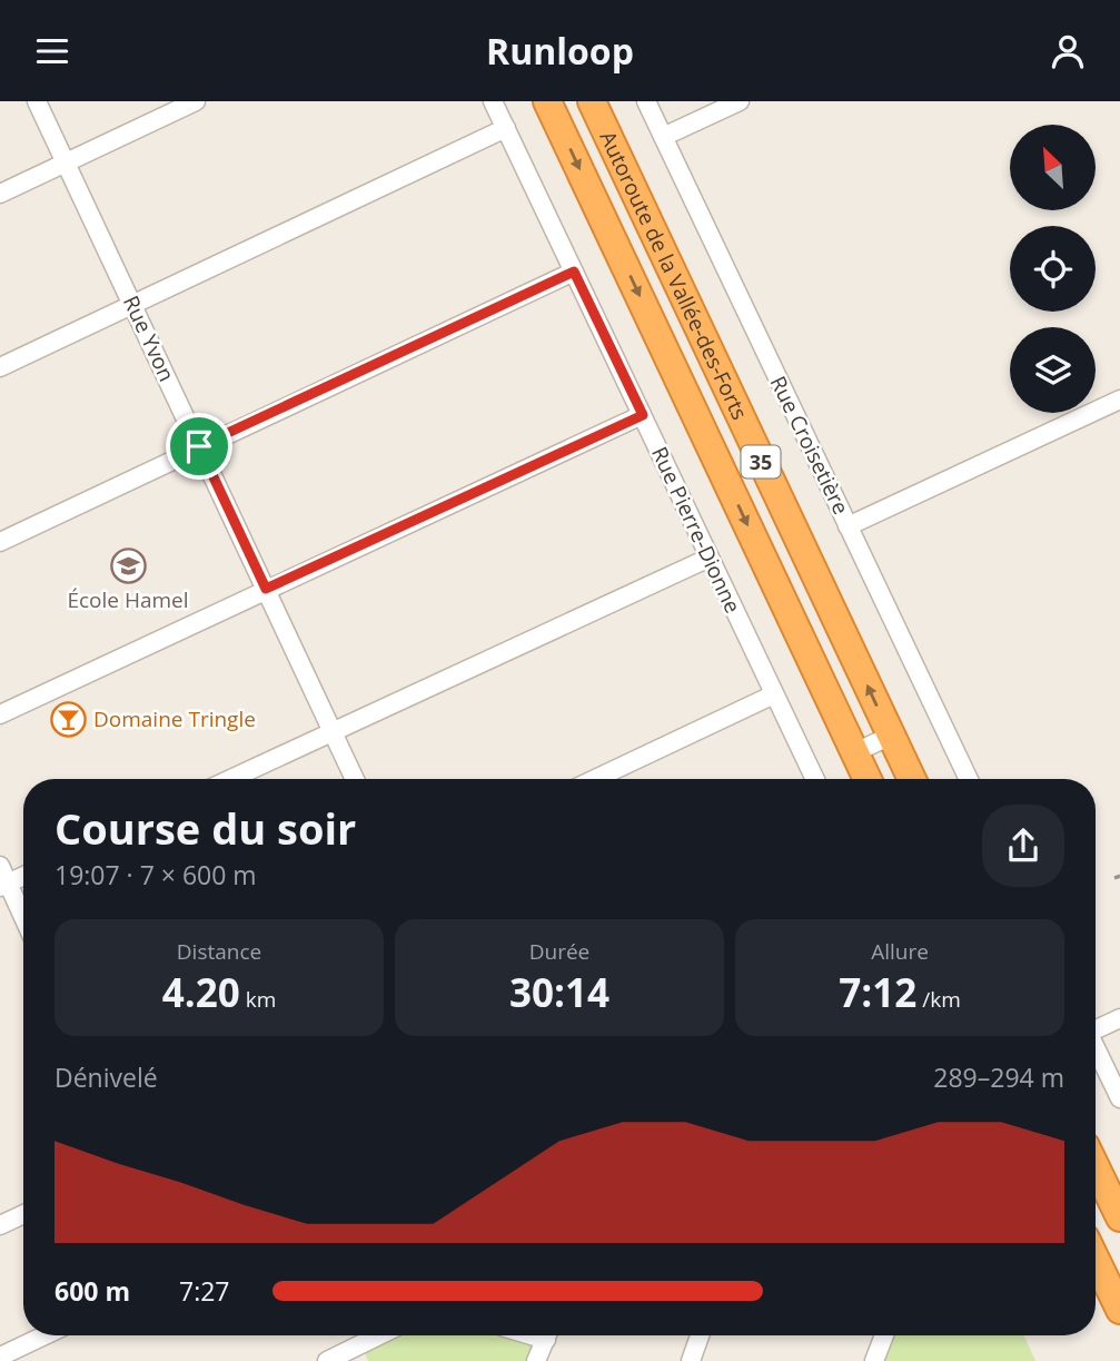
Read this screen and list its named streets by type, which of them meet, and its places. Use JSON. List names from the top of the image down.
{
  "streets": {
    "highway": ["Autoroute de la Vallée-des-Forts", "35"],
    "street": ["Rue Yvon", "Rue Croisetière", "Rue Pierre-Dionne"]
  },
  "places": {
    "school or university": ["École Hamel"],
    "bar": ["Domaine Tringle"]
  },
  "north": "top left",
  "page": {
    "header": "Runloop",
    "heading": ["Course du soir", "19:07 · 7 × 600 m"],
    "stats": [
      ["Distance", "4.20 km"],
      ["Durée", "30:14"],
      ["Allure", "7:12 /km"]
    ],
    "chart": ["Dénivelé", "289–294 m"],
    "list": [
      {
        "name": "600 m",
        "note": "7:27"
      }
    ]
  }
}
